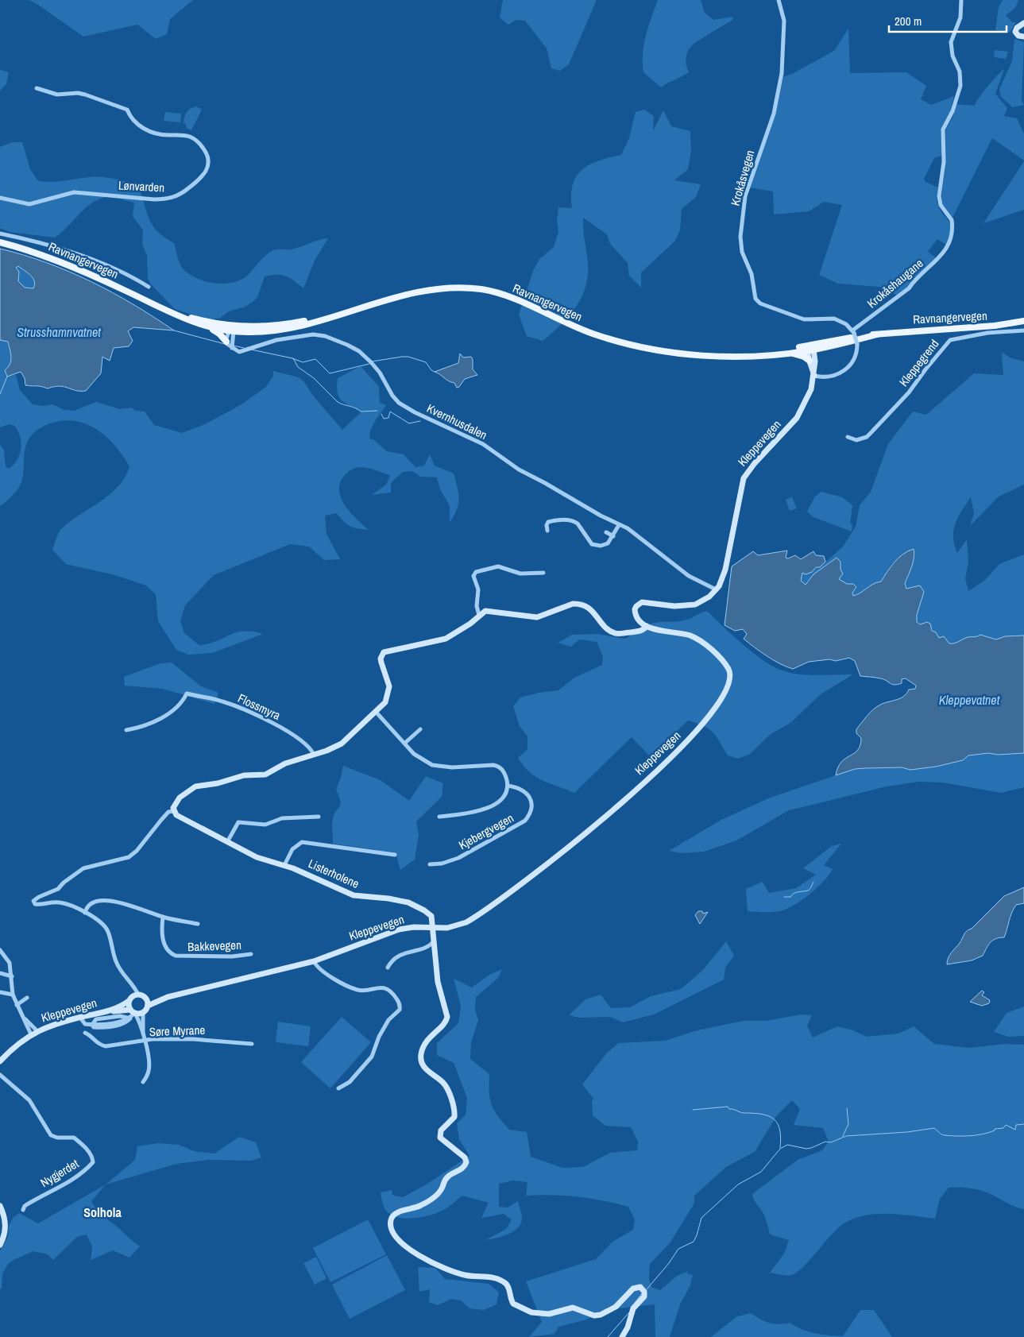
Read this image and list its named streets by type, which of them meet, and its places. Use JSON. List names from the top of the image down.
{
  "streets": {
    "main road": ["Ravnangervegen"],
    "street": [
      "Krokåsvegen",
      "Lønvarden",
      "Krokåshaugane",
      "Kleppegrend",
      "Kvernhusdalen",
      "Kleppevegen",
      "Flossmyra",
      "Kjebergvegen",
      "Listerholene",
      "Bakkevegen",
      "Søre Myrane",
      "Nygjerdet"
    ]
  },
  "crossings": [
    ["Krokåsvegen", "Krokåshaugane"],
    ["Ravnangervegen", "Kleppevegen"],
    ["Kvernhusdalen", "Kleppevegen"],
    ["Kleppevegen", "Listerholene"]
  ],
  "districts": ["Solhola"],
  "water": ["Strusshamnvatnet", "Kleppevatnet"],
  "scale_bar": "200 m"
}
